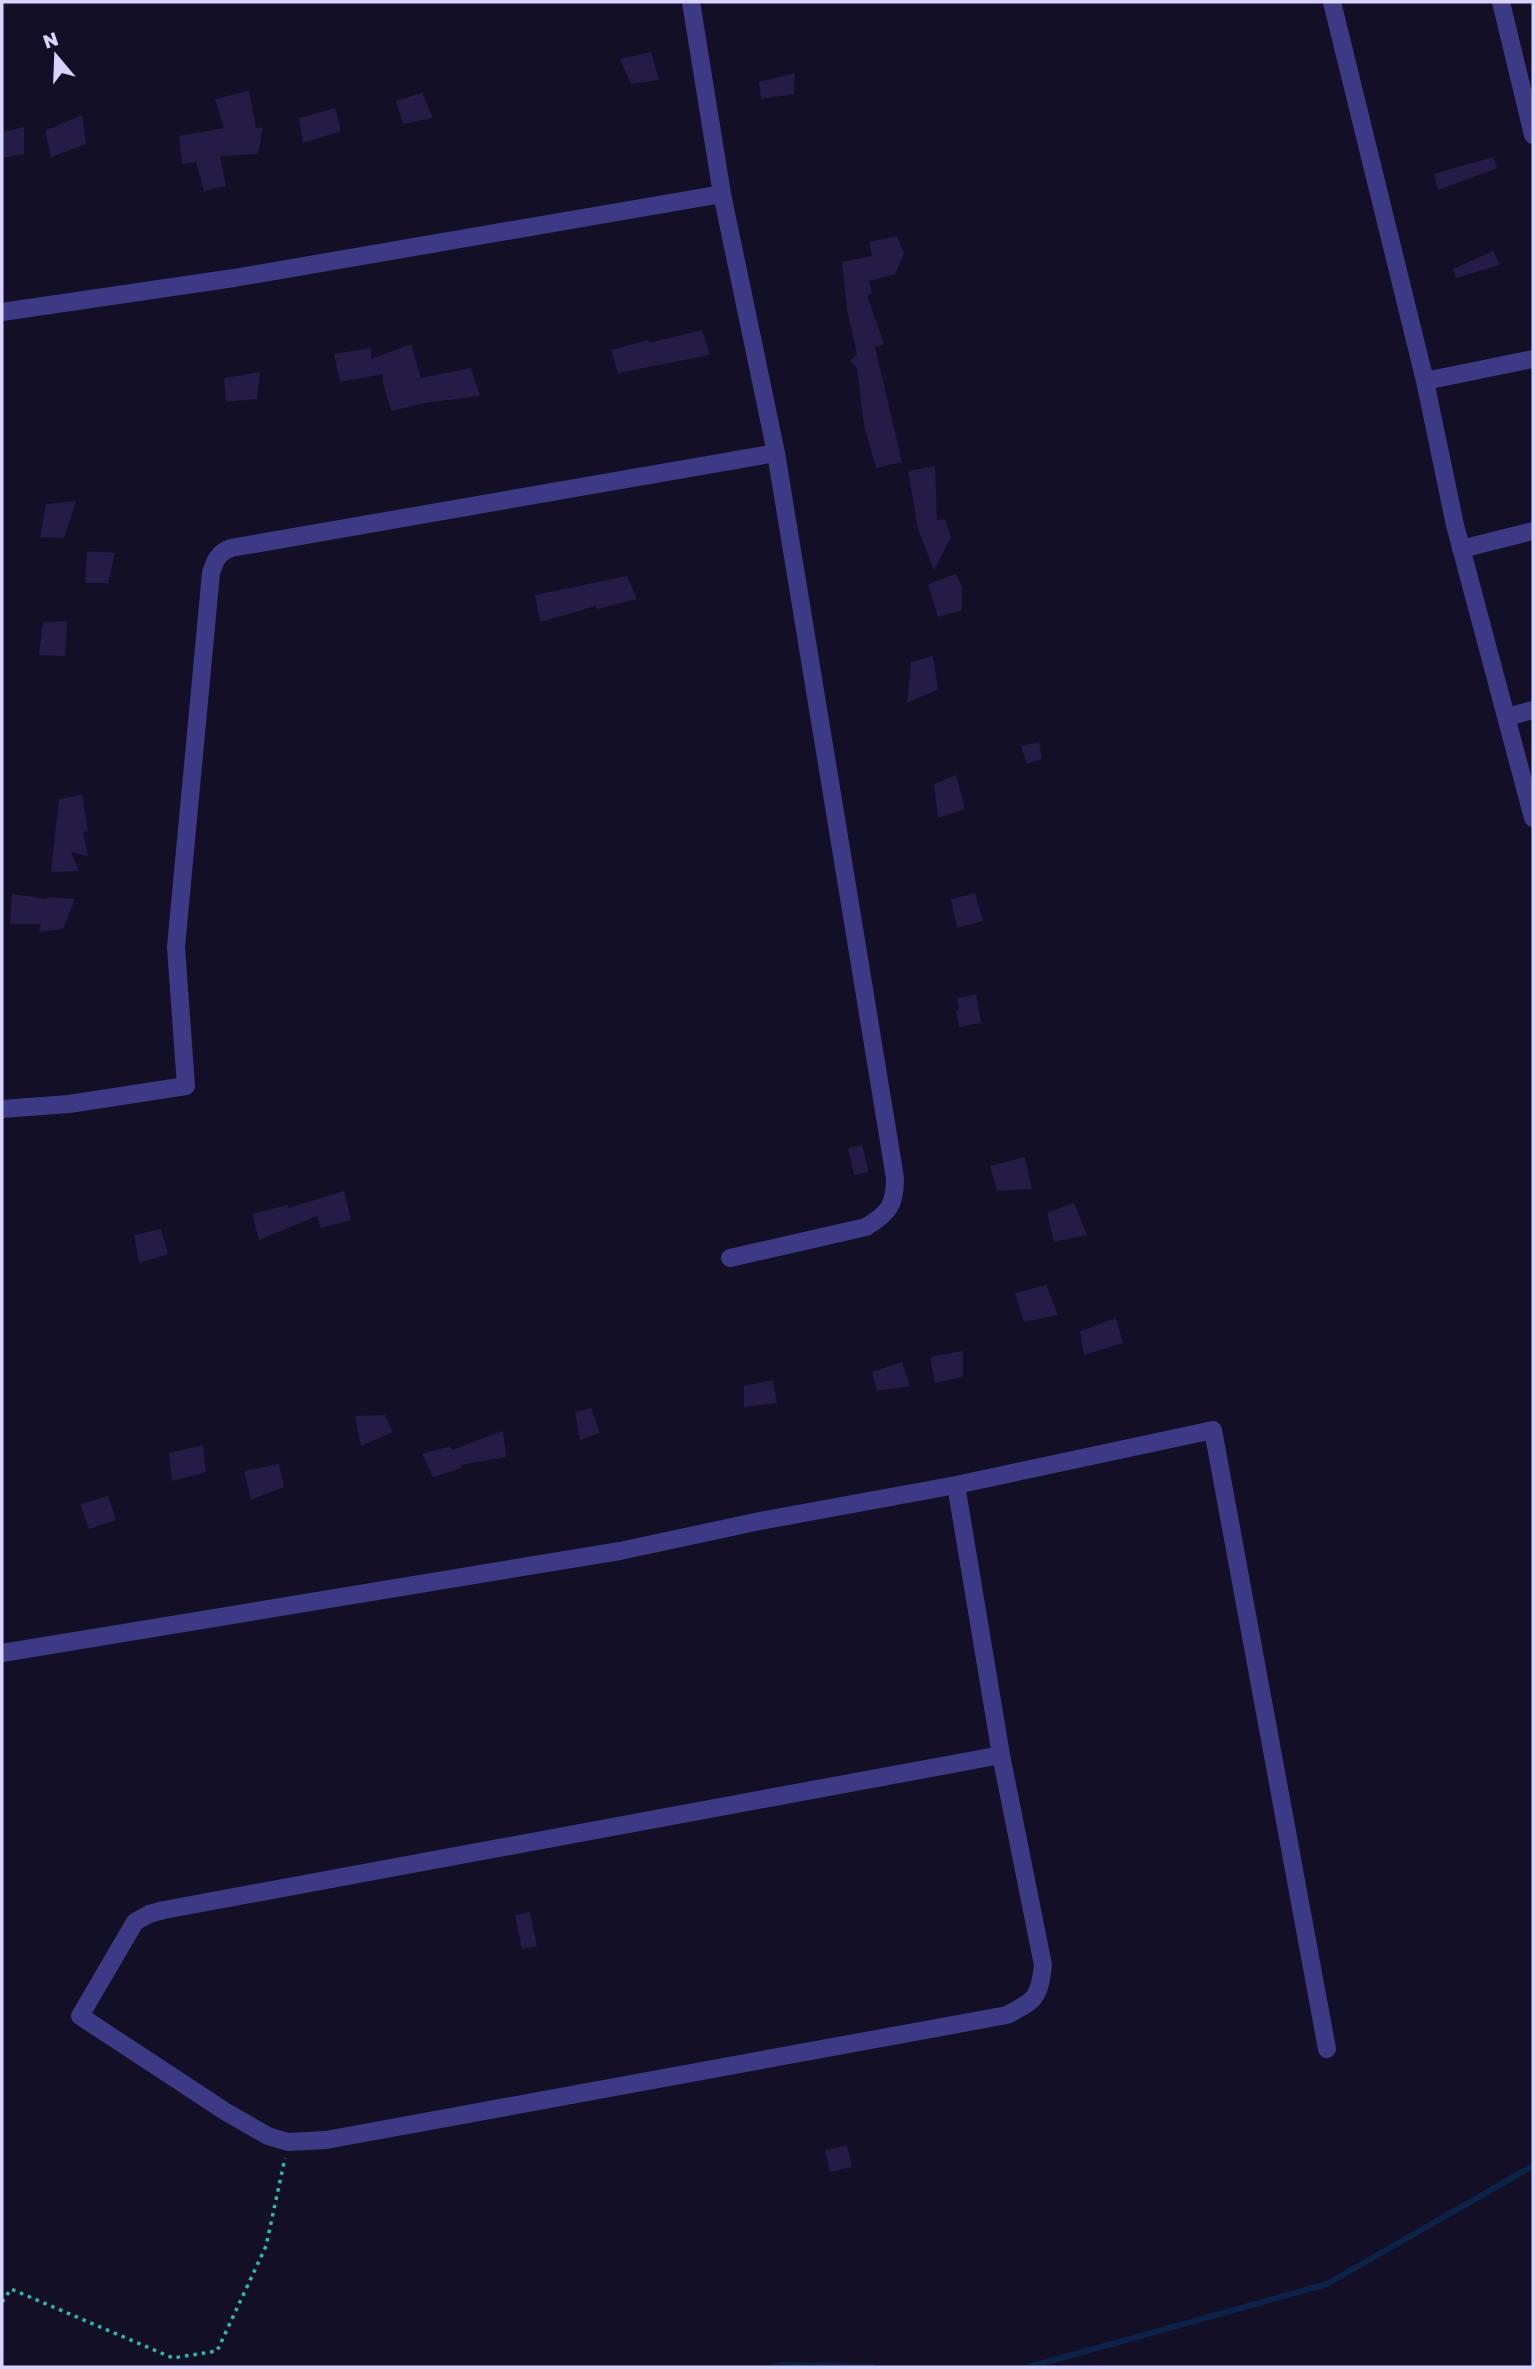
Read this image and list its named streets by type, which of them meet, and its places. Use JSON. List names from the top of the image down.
{
  "north": "top"
}
